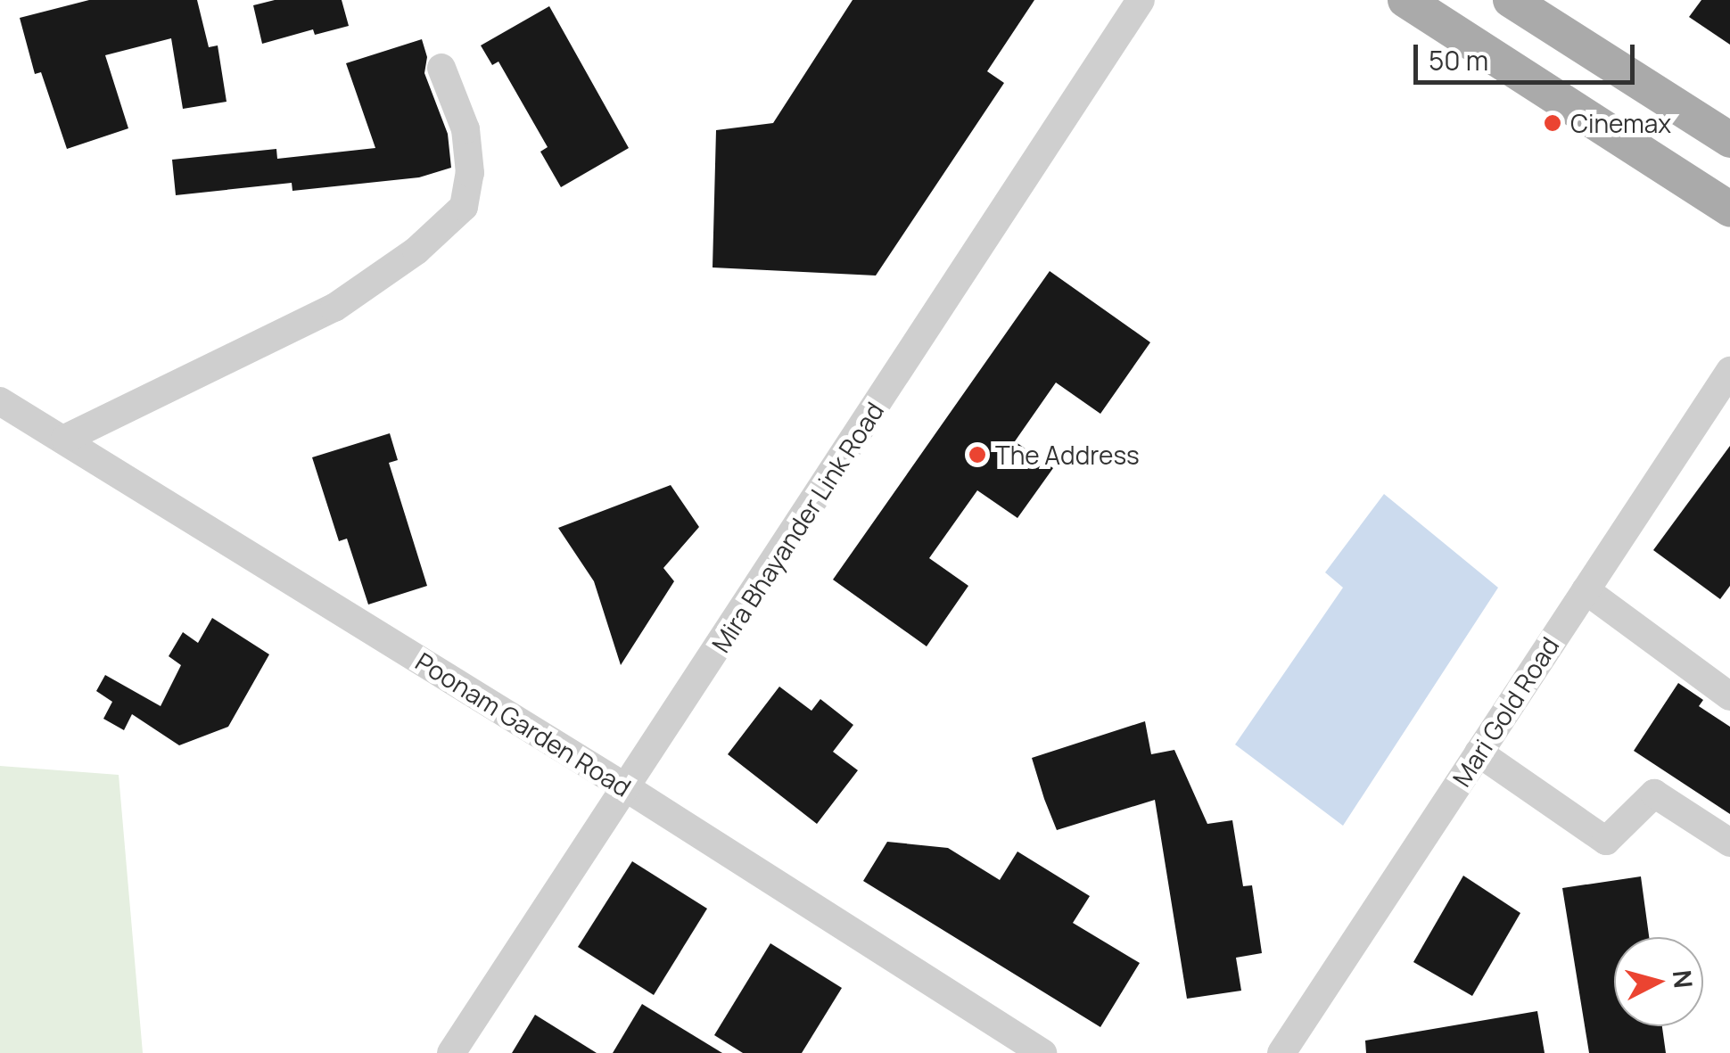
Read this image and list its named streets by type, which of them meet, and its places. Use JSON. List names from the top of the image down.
{
  "streets": {
    "street": ["Mira Bhayander Link Road", "Mari Gold Road", "Poonam Garden Road"]
  },
  "crossings": [
    ["Mira Bhayander Link Road", "Poonam Garden Road"]
  ],
  "places": ["Cinemax", "The Address"],
  "scale_bar": "50 m",
  "north": "right"
}
